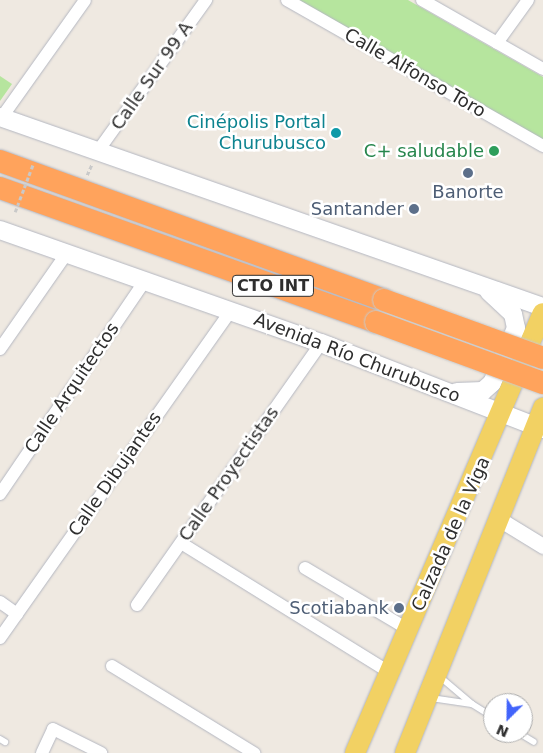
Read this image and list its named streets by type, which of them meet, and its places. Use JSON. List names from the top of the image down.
{
  "streets": {
    "highway": ["CTO INT"],
    "main road": ["Avenida Río Churubusco", "Calzada de la Viga"],
    "street": [
      "Calle Alfonso Toro",
      "Calle Sur 99 A",
      "Calle Arquitectos",
      "Calle Dibujantes",
      "Calle Proyectistas"
    ]
  },
  "crossings": [
    ["Avenida Río Churubusco", "Calle Arquitectos"],
    ["Avenida Río Churubusco", "Calle Dibujantes"],
    ["Avenida Río Churubusco", "Calle Proyectistas"],
    ["Avenida Río Churubusco", "Calzada de la Viga"]
  ],
  "places": [
    "Cinépolis Portal Churubusco",
    "C+ saludable",
    "Banorte",
    "Santander",
    "Scotiabank"
  ],
  "north": "bottom left"
}
